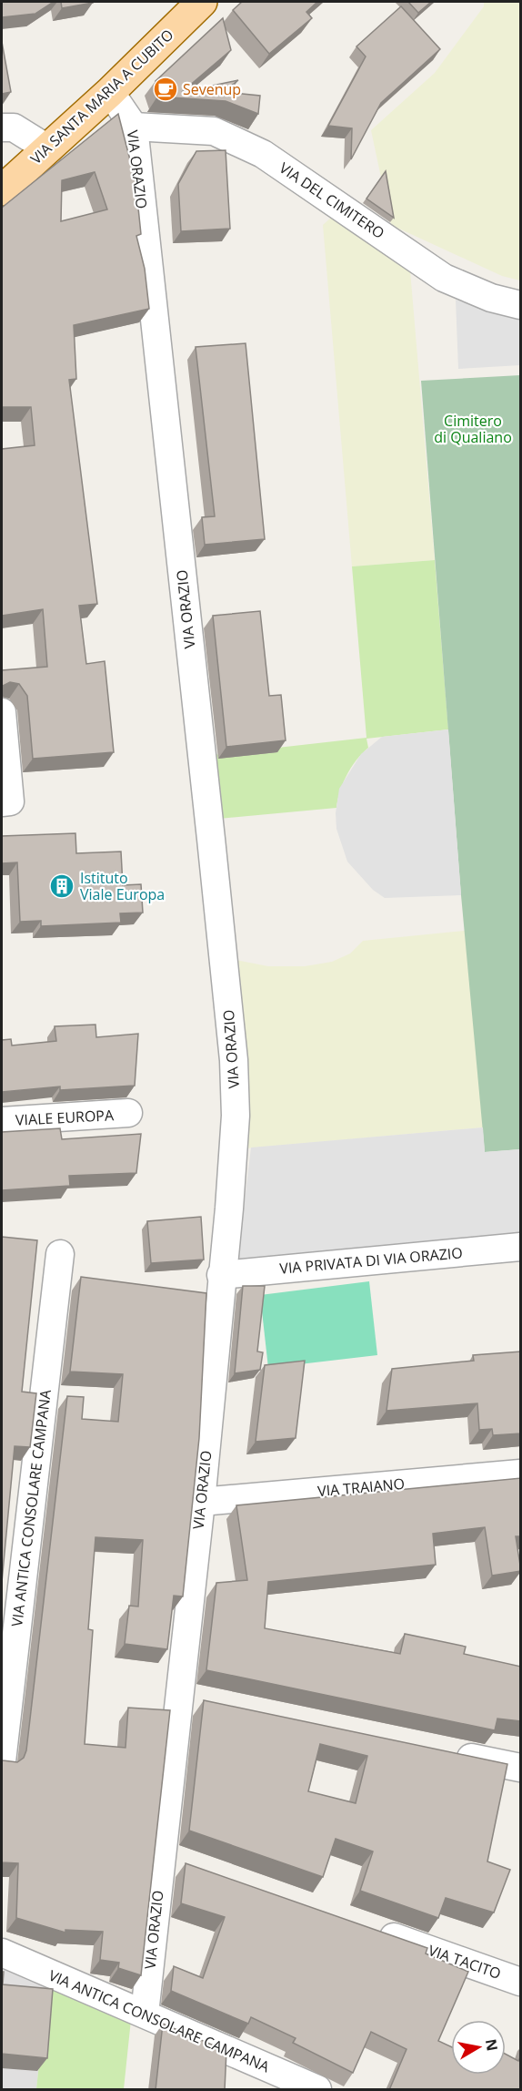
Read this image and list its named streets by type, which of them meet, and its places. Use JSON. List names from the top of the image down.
{
  "streets": {
    "main road": ["VIA SANTA MARIA A CUBITO"],
    "street": [
      "VIA ORAZIO",
      "VIA DEL CIMITERO",
      "VIALE EUROPA",
      "VIA PRIVATA DI VIA ORAZIO",
      "VIA TRAIANO",
      "VIA ANTICA CONSOLARE CAMPANA",
      "VIA TACITO"
    ]
  },
  "crossings": [
    ["VIA SANTA MARIA A CUBITO", "VIA ORAZIO"],
    ["VIA ORAZIO", "VIA DEL CIMITERO"],
    ["VIA ORAZIO", "VIA PRIVATA DI VIA ORAZIO"],
    ["VIA ORAZIO", "VIA TRAIANO"],
    ["VIA ORAZIO", "VIA ANTICA CONSOLARE CAMPANA"]
  ],
  "parks": ["Cimitero di Qualiano"],
  "places": {
    "cafe": ["Sevenup"],
    "building": ["Istituto Viale Europa"]
  },
  "north": "right"
}
